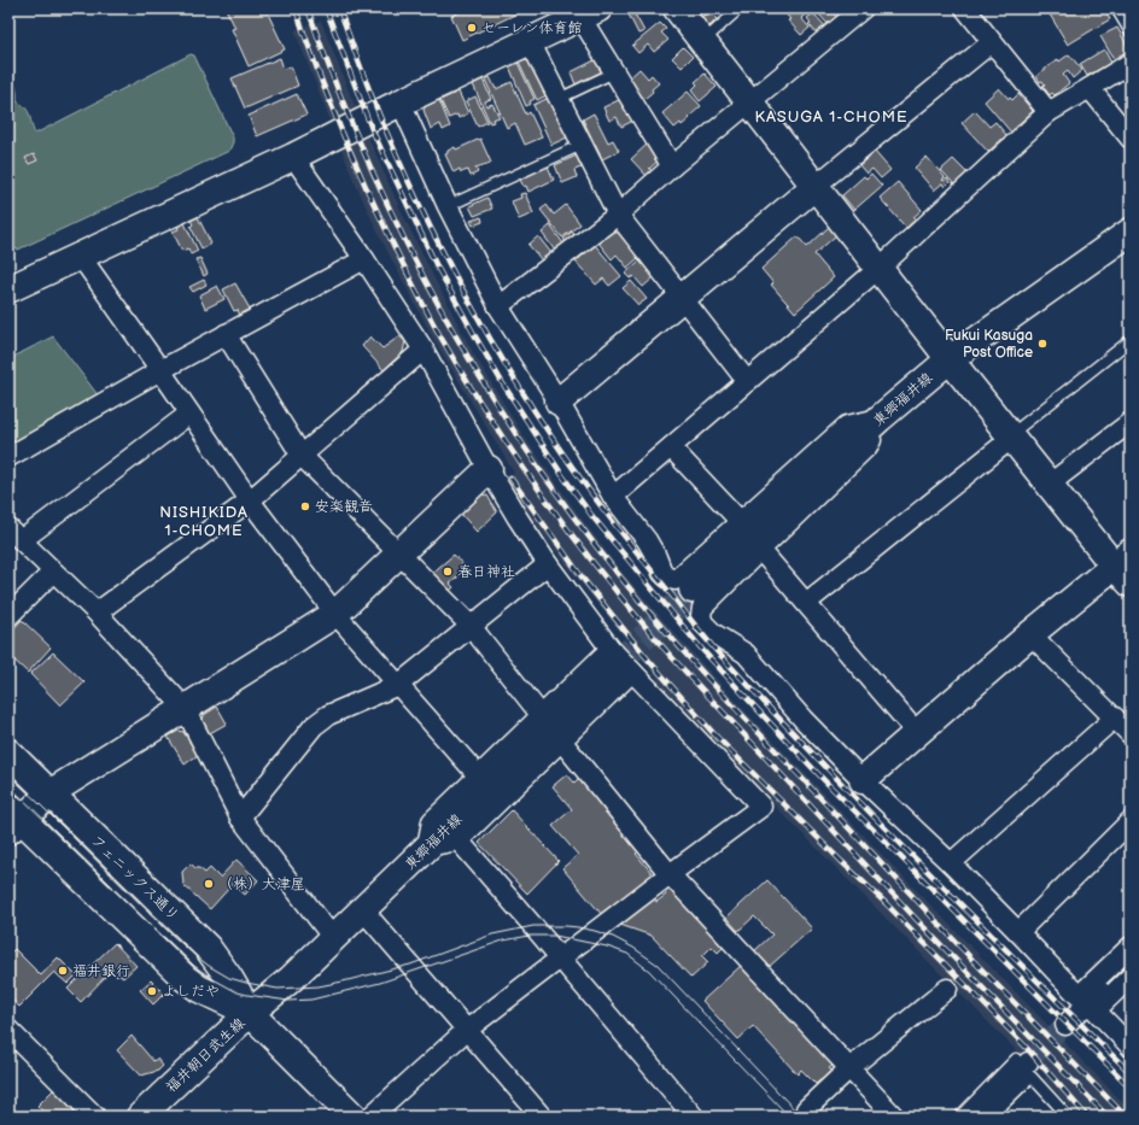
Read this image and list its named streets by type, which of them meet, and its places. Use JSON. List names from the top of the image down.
{
  "streets": {
    "street": ["東郷福井線", "フェニックス通り", "福井朝日武生線"]
  },
  "crossings": [
    ["東郷福井線", "フェニックス通り"],
    ["東郷福井線", "福井朝日武生線"],
    ["フェニックス通り", "福井朝日武生線"]
  ],
  "districts": ["KASUGA 1-CHOME", "NISHIKIDA 1-CHOME"],
  "places": [
    "セーレン体育館",
    "Fukui Kasuga Post Office",
    "安楽観音",
    "春日神社",
    "（株）大津屋",
    "福井銀行",
    "よしだや"
  ]
}
